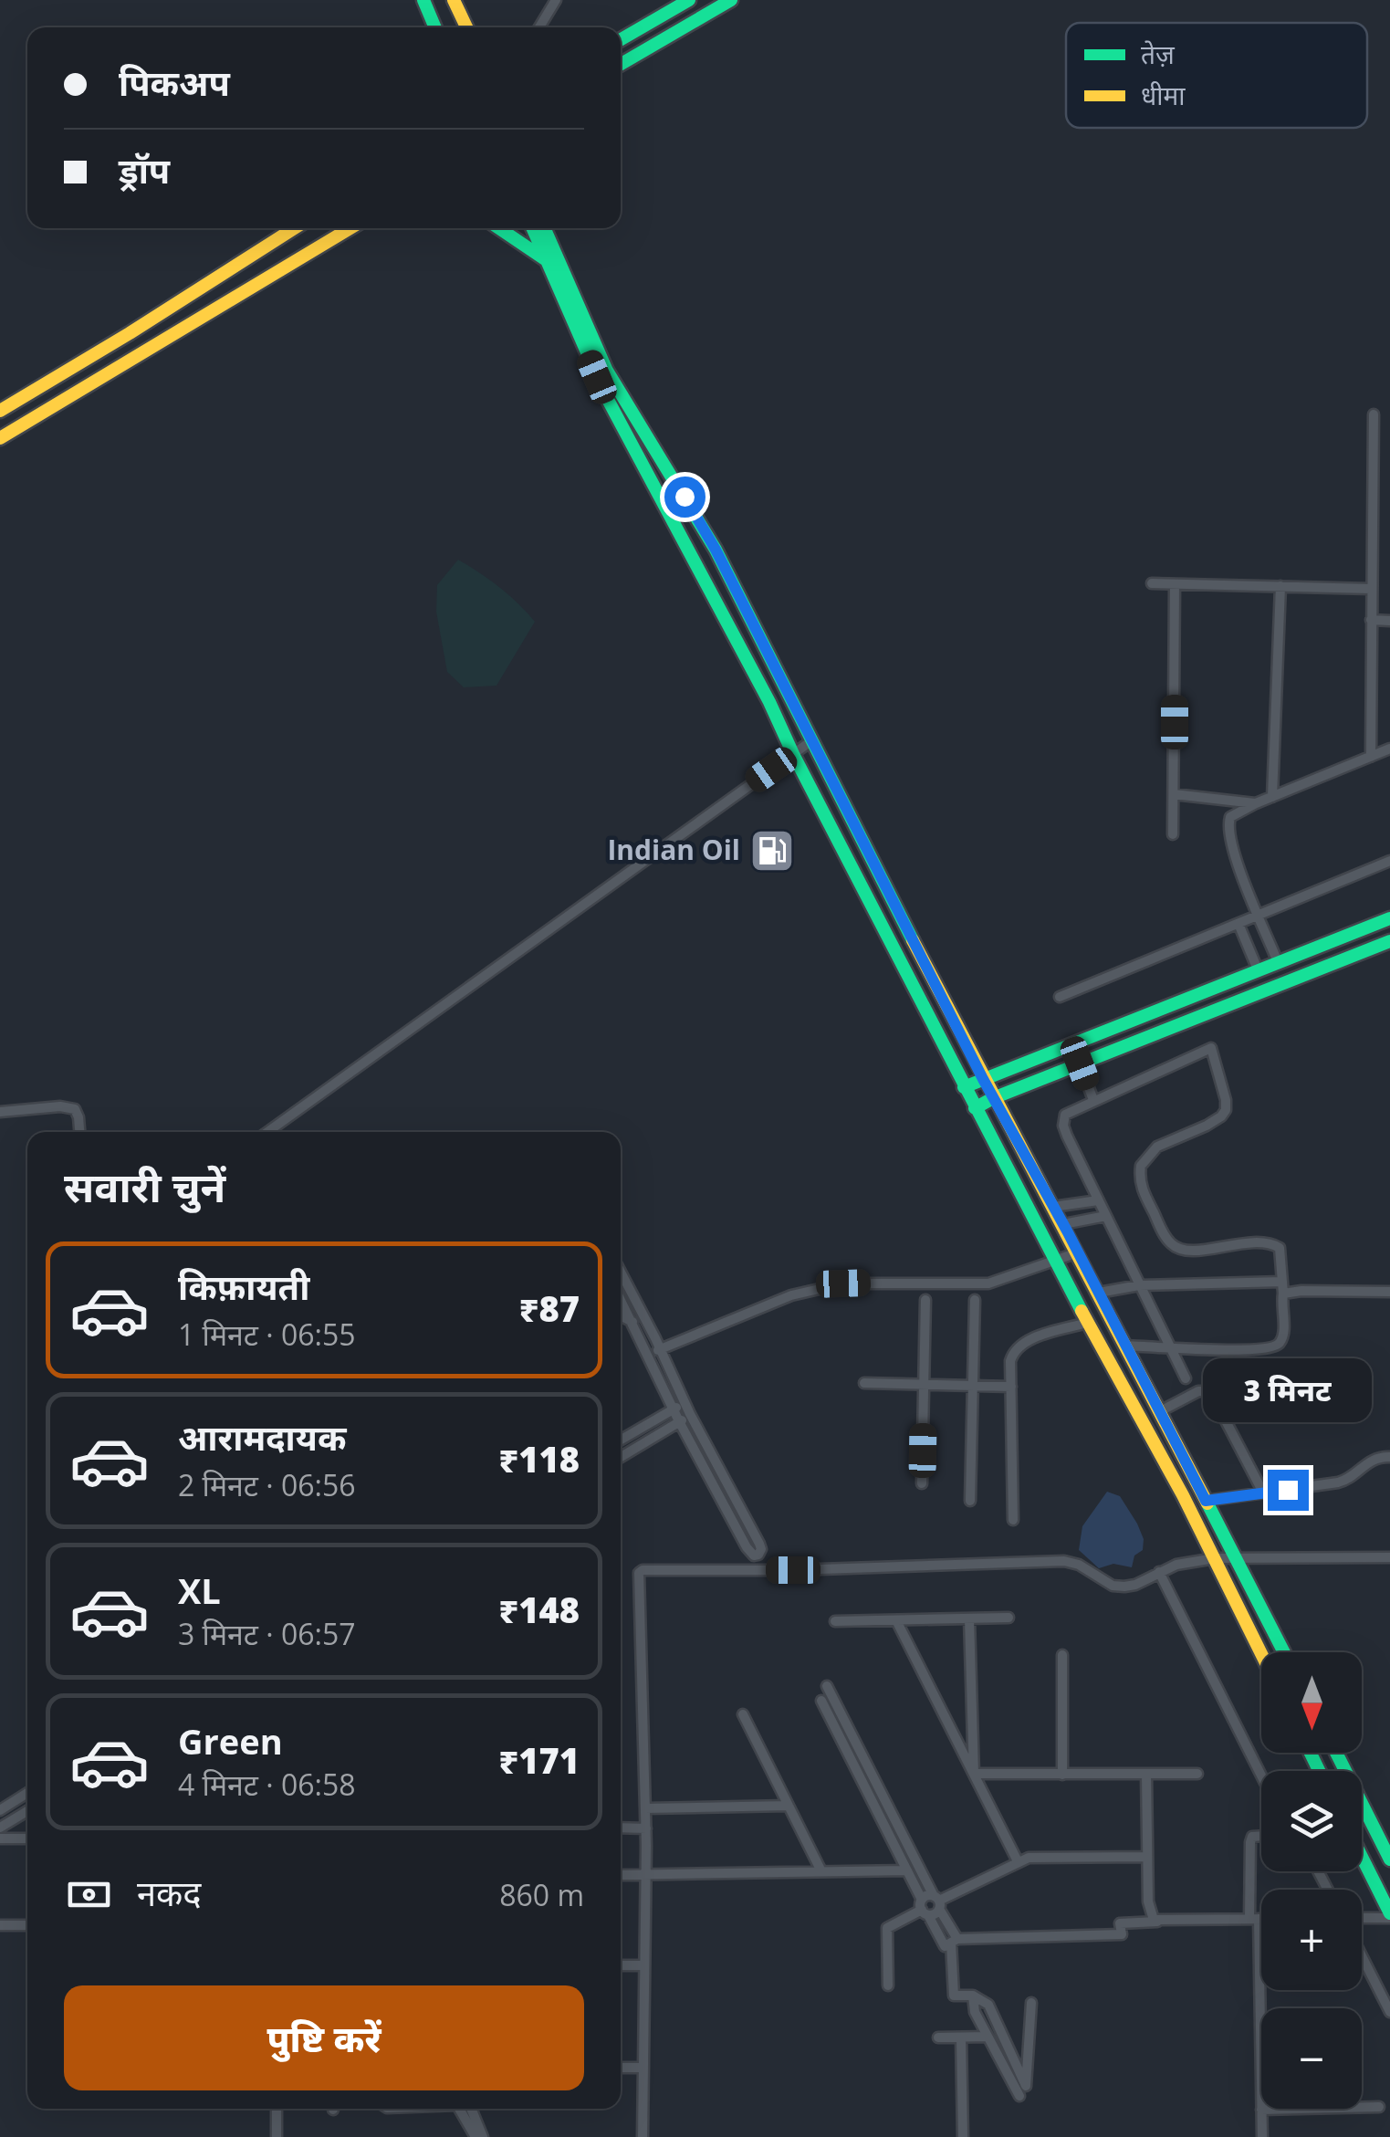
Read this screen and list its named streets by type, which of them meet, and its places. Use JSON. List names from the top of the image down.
{
  "places": {
    "fuel station": ["Indian Oil"]
  },
  "legend": ["तेज़", "धीमा"],
  "north": "bottom",
  "page": {
    "banner": ["पिकअप", "ड्रॉप"],
    "heading": "सवारी चुनें",
    "list": [
      {
        "name": "किफ़ायती",
        "note": "1 मिनट · 06:55",
        "value": "₹87"
      },
      {
        "name": "आरामदायक",
        "note": "2 मिनट · 06:56",
        "value": "₹118"
      },
      {
        "name": "XL",
        "note": "3 मिनट · 06:57",
        "value": "₹148"
      },
      {
        "name": "Green",
        "note": "4 मिनट · 06:58",
        "value": "₹171"
      }
    ],
    "bubble": "3 मिनट",
    "map_buttons": ["+", "−"],
    "pay": ["नकद", "860 m"],
    "buttons": "पुष्टि करें"
  }
}
